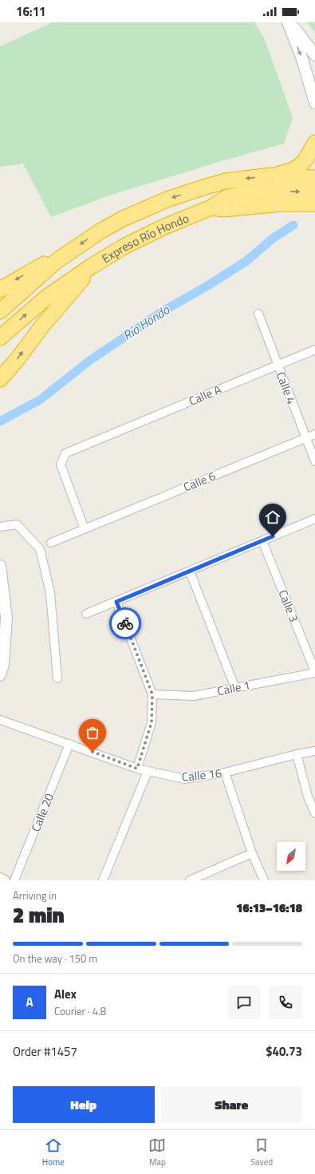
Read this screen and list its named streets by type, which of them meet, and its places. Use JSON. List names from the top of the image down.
{
  "streets": {
    "highway": ["Expreso Río Hondo"],
    "street": [
      "Calle 4",
      "Calle A",
      "Calle 6",
      "Calle 3",
      "Calle 1",
      "Calle 16",
      "Calle 20"
    ]
  },
  "crossings": [
    ["Calle 4", "Calle A"],
    ["Calle 4", "Calle 6"],
    ["Calle A", "Calle 6"],
    ["Calle 3", "Calle 1"],
    ["Calle 16", "Calle 20"]
  ],
  "water": ["Río Hondo"],
  "north": "bottom left",
  "page": {
    "status": "16:11",
    "heading": ["2 min", "Arriving in", "16:13–16:18"],
    "panel": [
      "Alex",
      "Courier · 4.8",
      "Order #1457",
      "$40.73"
    ],
    "bar": "On the way · 150 m",
    "round": "A",
    "buttons": ["Help", "Share"],
    "tabs": ["Home", "Map", "Saved"]
  }
}
